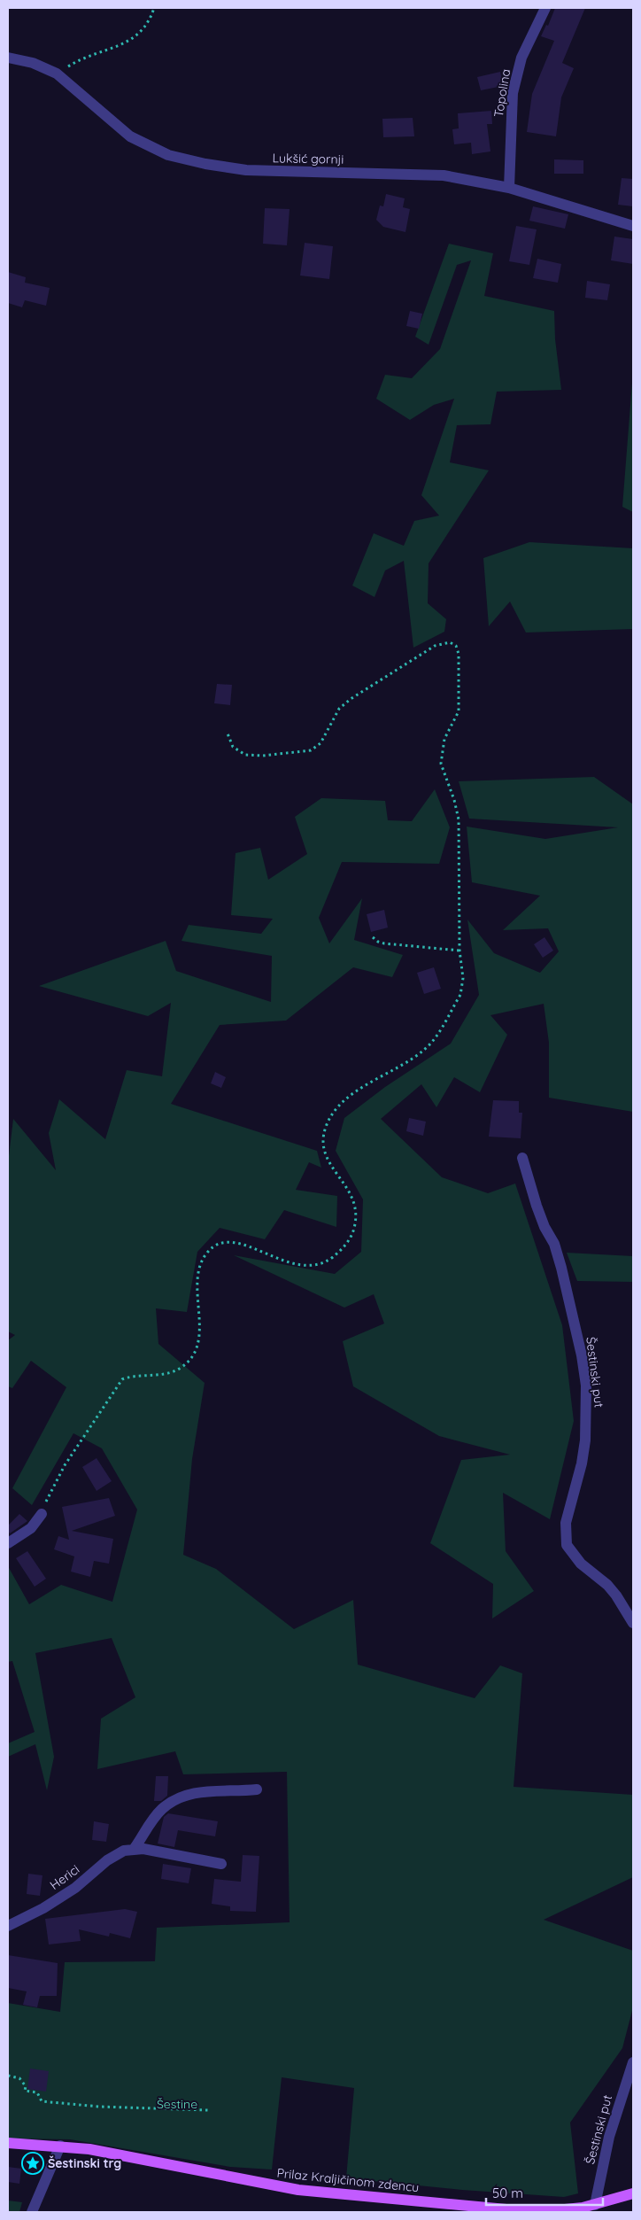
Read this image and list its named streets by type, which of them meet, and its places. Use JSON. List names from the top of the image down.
{
  "streets": {
    "main road": ["Prilaz Kraljičinom zdencu"],
    "street": [
      "Topolina",
      "Lukšić gornji",
      "Šestinski put",
      "Herici"
    ]
  },
  "crossings": [
    ["Topolina", "Lukšić gornji"],
    ["Šestinski put", "Prilaz Kraljičinom zdencu"]
  ],
  "parks": ["Šestine"],
  "places": {
    "place": ["Šestinski trg"]
  },
  "scale_bar": "50 m"
}
